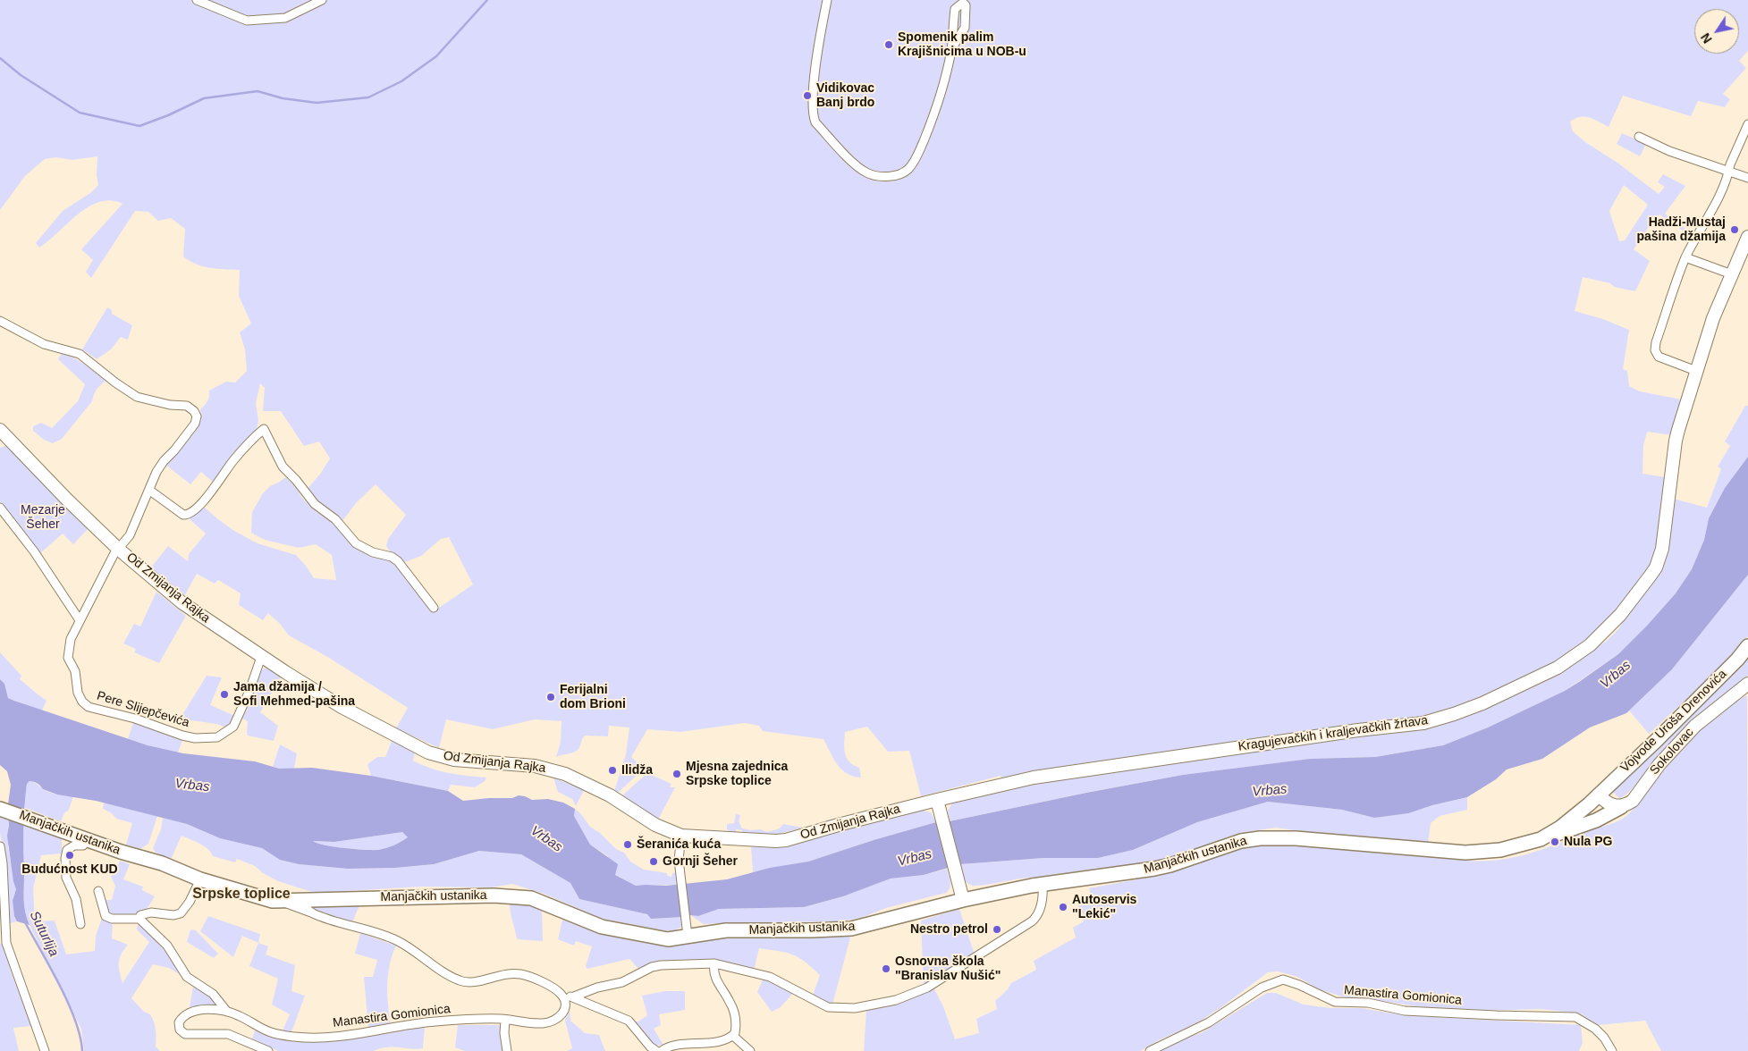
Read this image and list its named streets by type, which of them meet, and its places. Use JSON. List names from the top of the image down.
{
  "streets": {
    "main road": ["Vojvode Uroša Drenovića", "Manjačkih ustanika"],
    "street": [
      "Od Zmijanja Rajka",
      "Pere Slijepčevića",
      "Kragujevačkih i kraljevačkih žrtava",
      "Sokolovac",
      "Manastira Gomionica"
    ]
  },
  "crossings": [
    ["Od Zmijanja Rajka", "Pere Slijepčevića"],
    ["Od Zmijanja Rajka", "Kragujevačkih i kraljevačkih žrtava"],
    ["Vojvode Uroša Drenovića", "Manjačkih ustanika"]
  ],
  "districts": ["Srpske toplice"],
  "water": ["Vrbas", "Suturlija"],
  "parks": ["Mezarje Šeher"],
  "places": [
    "Spomenik palim Krajišnicima u NOB-u",
    "Vidikovac Banj brdo",
    "Hadži-Mustaj pašina džamija",
    "Jama džamija / Sofi Mehmed-pašina",
    "Ferijalni dom Brioni",
    "Ilidža",
    "Mjesna zajednica Srpske toplice",
    "Nula PG",
    "Šeranića kuća",
    "Budućnost KUD",
    "Gornji Šeher",
    "Autoservis \"Lekić\"",
    "Nestro petrol",
    "Osnovna škola \"Branislav Nušić\""
  ],
  "north": "bottom left"
}
